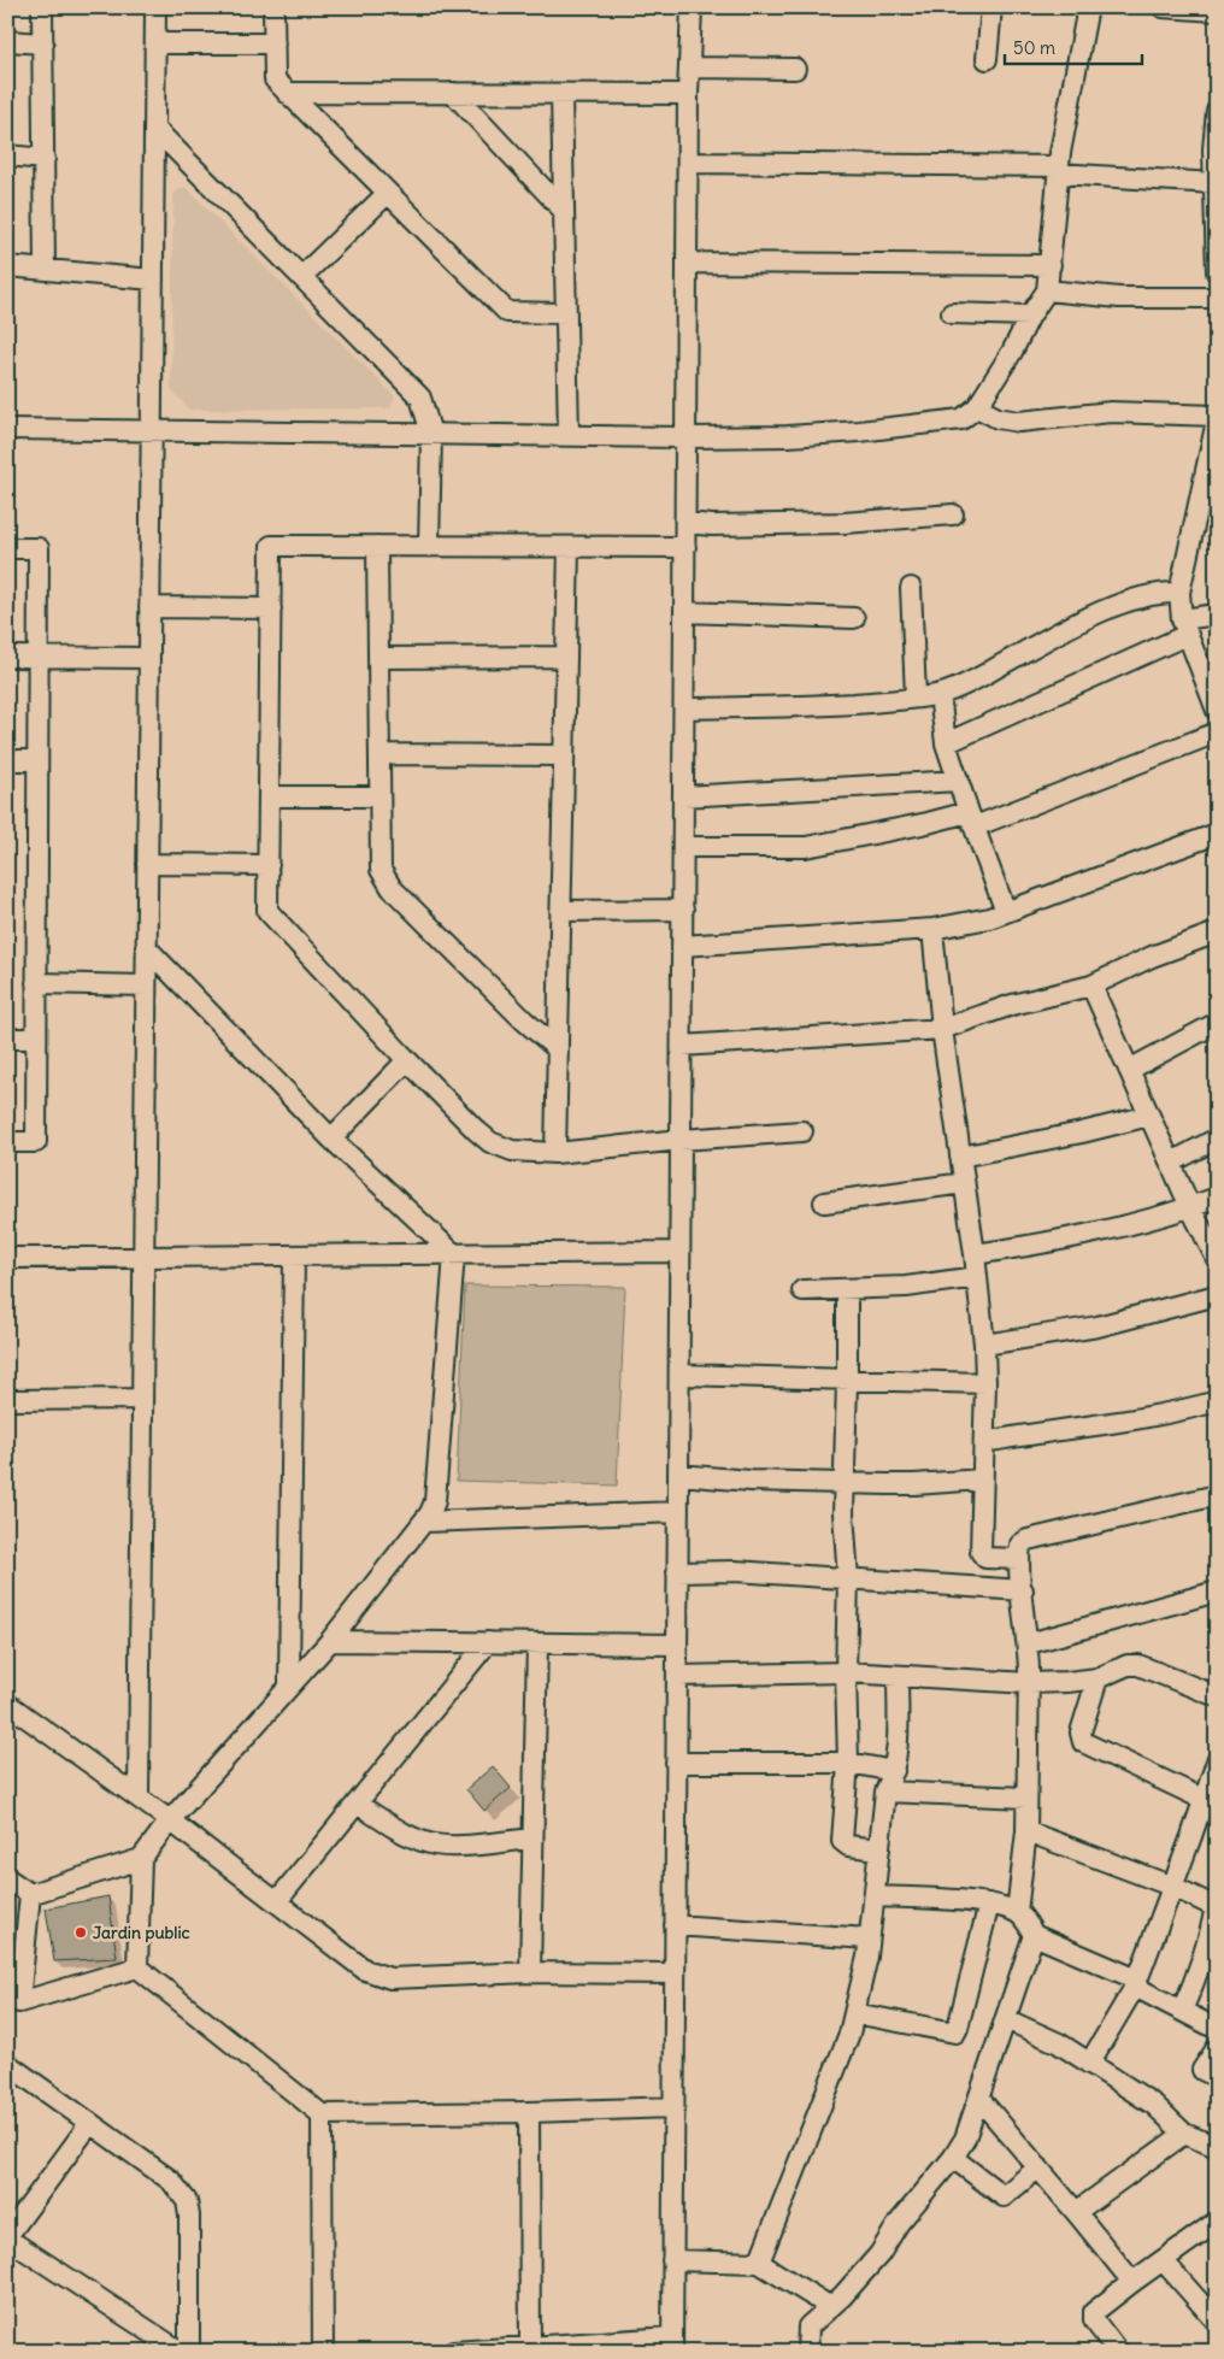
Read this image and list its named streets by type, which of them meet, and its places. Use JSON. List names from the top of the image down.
{
  "places": ["Jardin public"],
  "scale_bar": "50 m"
}
